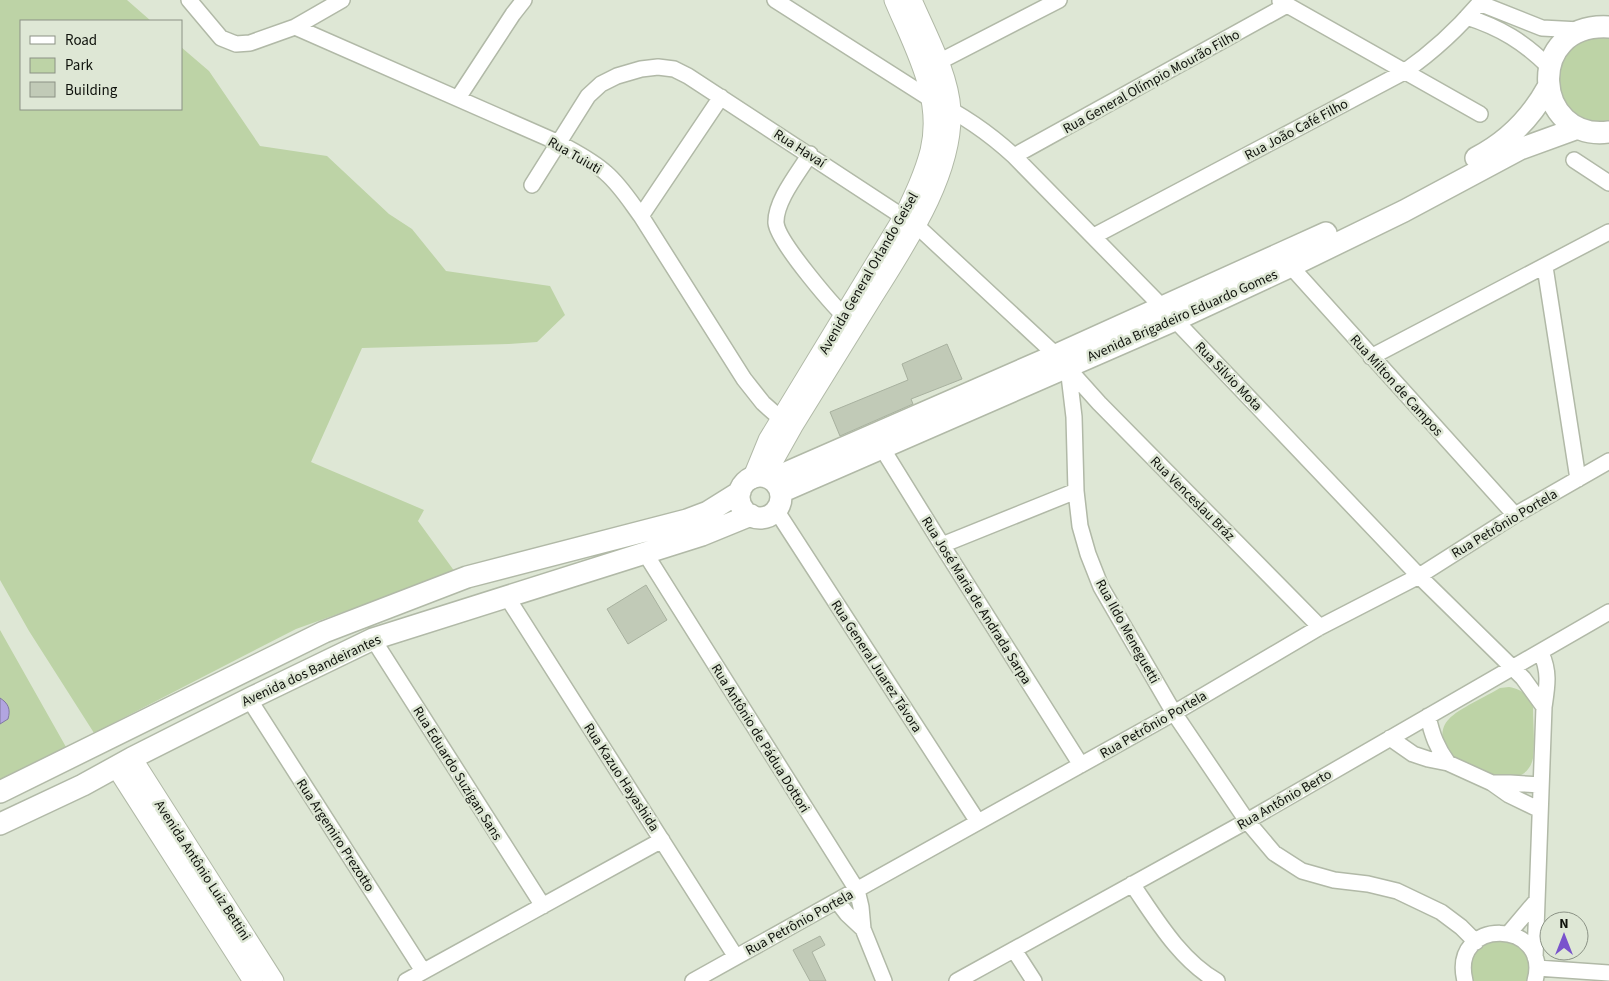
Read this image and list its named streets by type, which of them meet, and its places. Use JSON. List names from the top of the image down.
{
  "streets": {
    "main road": ["Avenida Brigadeiro Eduardo Gomes", "Avenida dos Bandeirantes"],
    "street": [
      "Rua General Olímpio Mourão Filho",
      "Rua João Café Filho",
      "Rua Havaí",
      "Rua Tuiuti",
      "Avenida General Orlando Geisel",
      "Rua Silvio Mota",
      "Rua Milton de Campos",
      "Rua Venceslau Bráz",
      "Rua Petrônio Portela",
      "Rua José Maria de Andrada Sarpa",
      "Rua Ildo Meneguetti",
      "Rua General Juarez Távora",
      "Rua Antônio de Pádua Dottori",
      "Rua Eduardo Suzigan Sans",
      "Rua Kazuo Hayashida",
      "Rua Antônio Berto",
      "Rua Argemiro Prezotto",
      "Avenida Antônio Luiz Bettini"
    ]
  },
  "crossings": [
    ["Rua General Olímpio Mourão Filho", "Rua Silvio Mota"],
    ["Rua João Café Filho", "Rua Silvio Mota"],
    ["Rua Havaí", "Rua Tuiuti"],
    ["Rua Havaí", "Avenida General Orlando Geisel"],
    ["Rua Havaí", "Avenida Brigadeiro Eduardo Gomes"],
    ["Rua Havaí", "Rua Venceslau Bráz"],
    ["Rua Havaí", "Rua Ildo Meneguetti"],
    ["Rua Tuiuti", "Avenida General Orlando Geisel"],
    ["Avenida General Orlando Geisel", "Avenida Brigadeiro Eduardo Gomes"],
    ["Avenida General Orlando Geisel", "Rua Silvio Mota"],
    ["Avenida General Orlando Geisel", "Rua General Juarez Távora"],
    ["Avenida General Orlando Geisel", "Avenida dos Bandeirantes"],
    ["Avenida Brigadeiro Eduardo Gomes", "Rua Silvio Mota"],
    ["Avenida Brigadeiro Eduardo Gomes", "Rua Milton de Campos"],
    ["Avenida Brigadeiro Eduardo Gomes", "Rua Venceslau Bráz"],
    ["Avenida Brigadeiro Eduardo Gomes", "Rua José Maria de Andrada Sarpa"],
    ["Avenida Brigadeiro Eduardo Gomes", "Rua Ildo Meneguetti"],
    ["Avenida Brigadeiro Eduardo Gomes", "Rua General Juarez Távora"],
    ["Avenida Brigadeiro Eduardo Gomes", "Avenida dos Bandeirantes"],
    ["Rua Silvio Mota", "Rua Petrônio Portela"],
    ["Rua Silvio Mota", "Rua Antônio Berto"],
    ["Rua Milton de Campos", "Rua Petrônio Portela"],
    ["Rua Venceslau Bráz", "Rua Petrônio Portela"],
    ["Rua Venceslau Bráz", "Rua Ildo Meneguetti"],
    ["Rua Petrônio Portela", "Rua José Maria de Andrada Sarpa"],
    ["Rua Petrônio Portela", "Rua Ildo Meneguetti"],
    ["Rua Petrônio Portela", "Rua General Juarez Távora"],
    ["Rua Petrônio Portela", "Rua Antônio de Pádua Dottori"],
    ["Rua Petrônio Portela", "Rua Kazuo Hayashida"],
    ["Rua Ildo Meneguetti", "Rua Antônio Berto"],
    ["Rua General Juarez Távora", "Avenida dos Bandeirantes"],
    ["Avenida dos Bandeirantes", "Rua Antônio de Pádua Dottori"],
    ["Avenida dos Bandeirantes", "Rua Eduardo Suzigan Sans"],
    ["Avenida dos Bandeirantes", "Rua Kazuo Hayashida"],
    ["Avenida dos Bandeirantes", "Rua Argemiro Prezotto"],
    ["Avenida dos Bandeirantes", "Avenida Antônio Luiz Bettini"]
  ],
  "legend": ["Road", "Park", "Building"],
  "north": "top"
}
